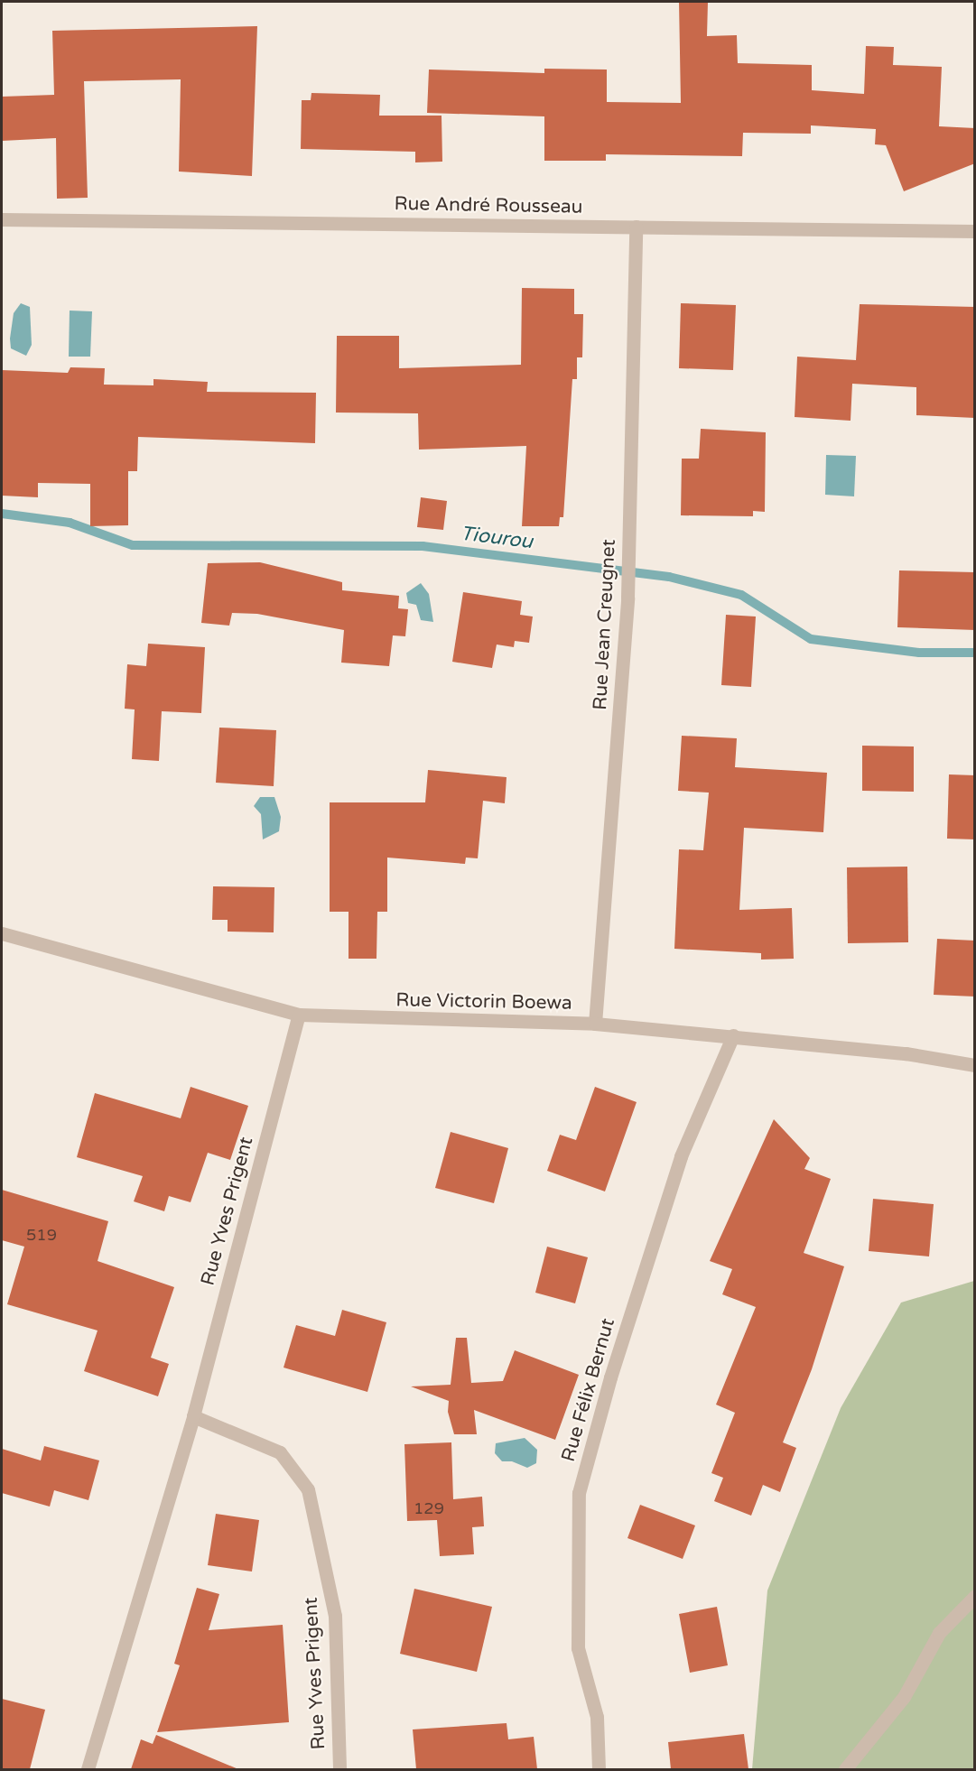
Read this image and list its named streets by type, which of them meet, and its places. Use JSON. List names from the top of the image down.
{
  "streets": {
    "street": [
      "Rue André Rousseau",
      "Rue Jean Creugnet",
      "Rue Victorin Boewa",
      "Rue Yves Prigent",
      "Rue Félix Bernut"
    ]
  },
  "crossings": [
    ["Rue André Rousseau", "Rue Jean Creugnet"],
    ["Rue Jean Creugnet", "Rue Victorin Boewa"],
    ["Rue Victorin Boewa", "Rue Yves Prigent"],
    ["Rue Victorin Boewa", "Rue Félix Bernut"]
  ],
  "water": ["Tiourou"],
  "house_numbers": ["519", "129"]
}
